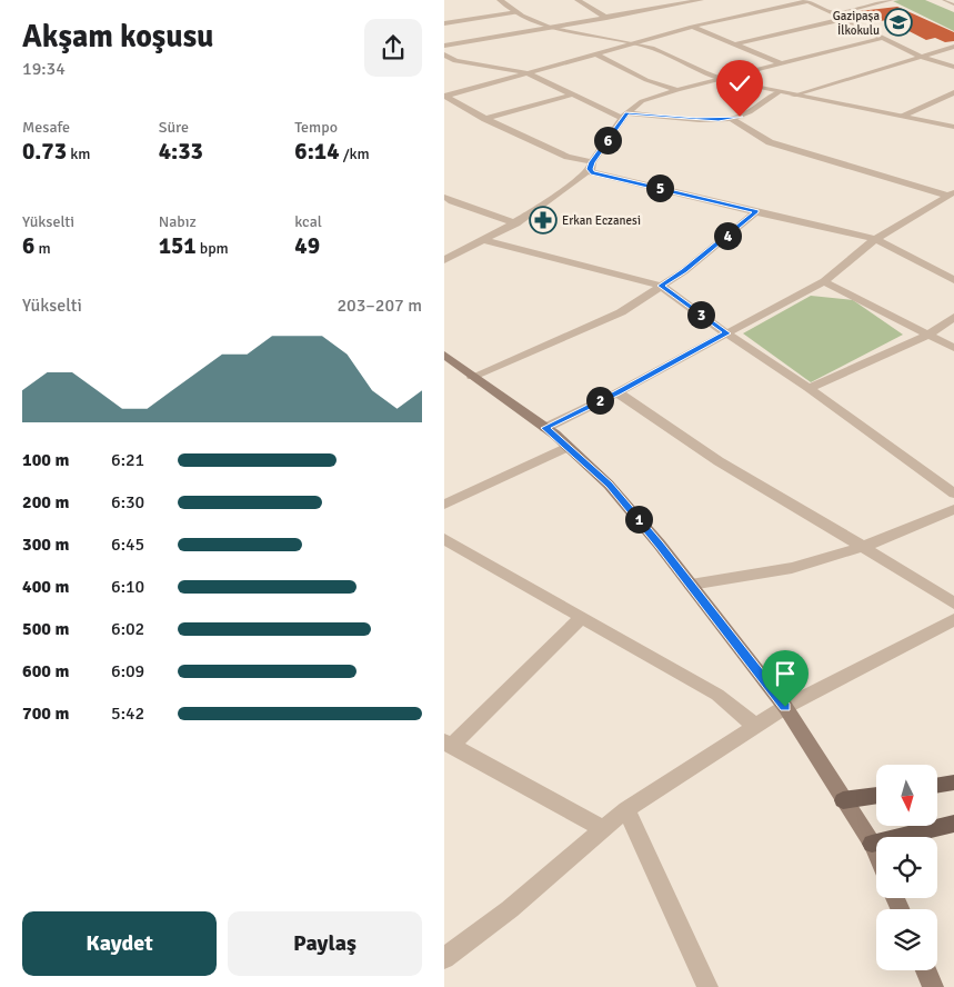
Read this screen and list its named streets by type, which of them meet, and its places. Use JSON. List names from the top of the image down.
{
  "places": {
    "school or university": ["Gazipaşa İlkokulu"],
    "pharmacy": ["Erkan Eczanesi"]
  },
  "north": "bottom",
  "page": {
    "heading": ["Akşam koşusu", "19:34"],
    "stats": [
      ["Mesafe", "0.73 km"],
      ["Süre", "4:33"],
      ["Tempo", "6:14 /km"],
      ["Yükselti", "6 m"],
      ["Nabız", "151 bpm"],
      ["kcal", "49"]
    ],
    "pins": [
      "6",
      "5",
      "4",
      "3",
      "2",
      "1"
    ],
    "chart": ["Yükselti", "203–207 m"],
    "list": [
      {
        "name": "100 m",
        "note": "6:21"
      },
      {
        "name": "200 m",
        "note": "6:30"
      },
      {
        "name": "300 m",
        "note": "6:45"
      },
      {
        "name": "400 m",
        "note": "6:10"
      },
      {
        "name": "500 m",
        "note": "6:02"
      },
      {
        "name": "600 m",
        "note": "6:09"
      },
      {
        "name": "700 m",
        "note": "5:42"
      }
    ],
    "buttons": ["Kaydet", "Paylaş"]
  }
}
